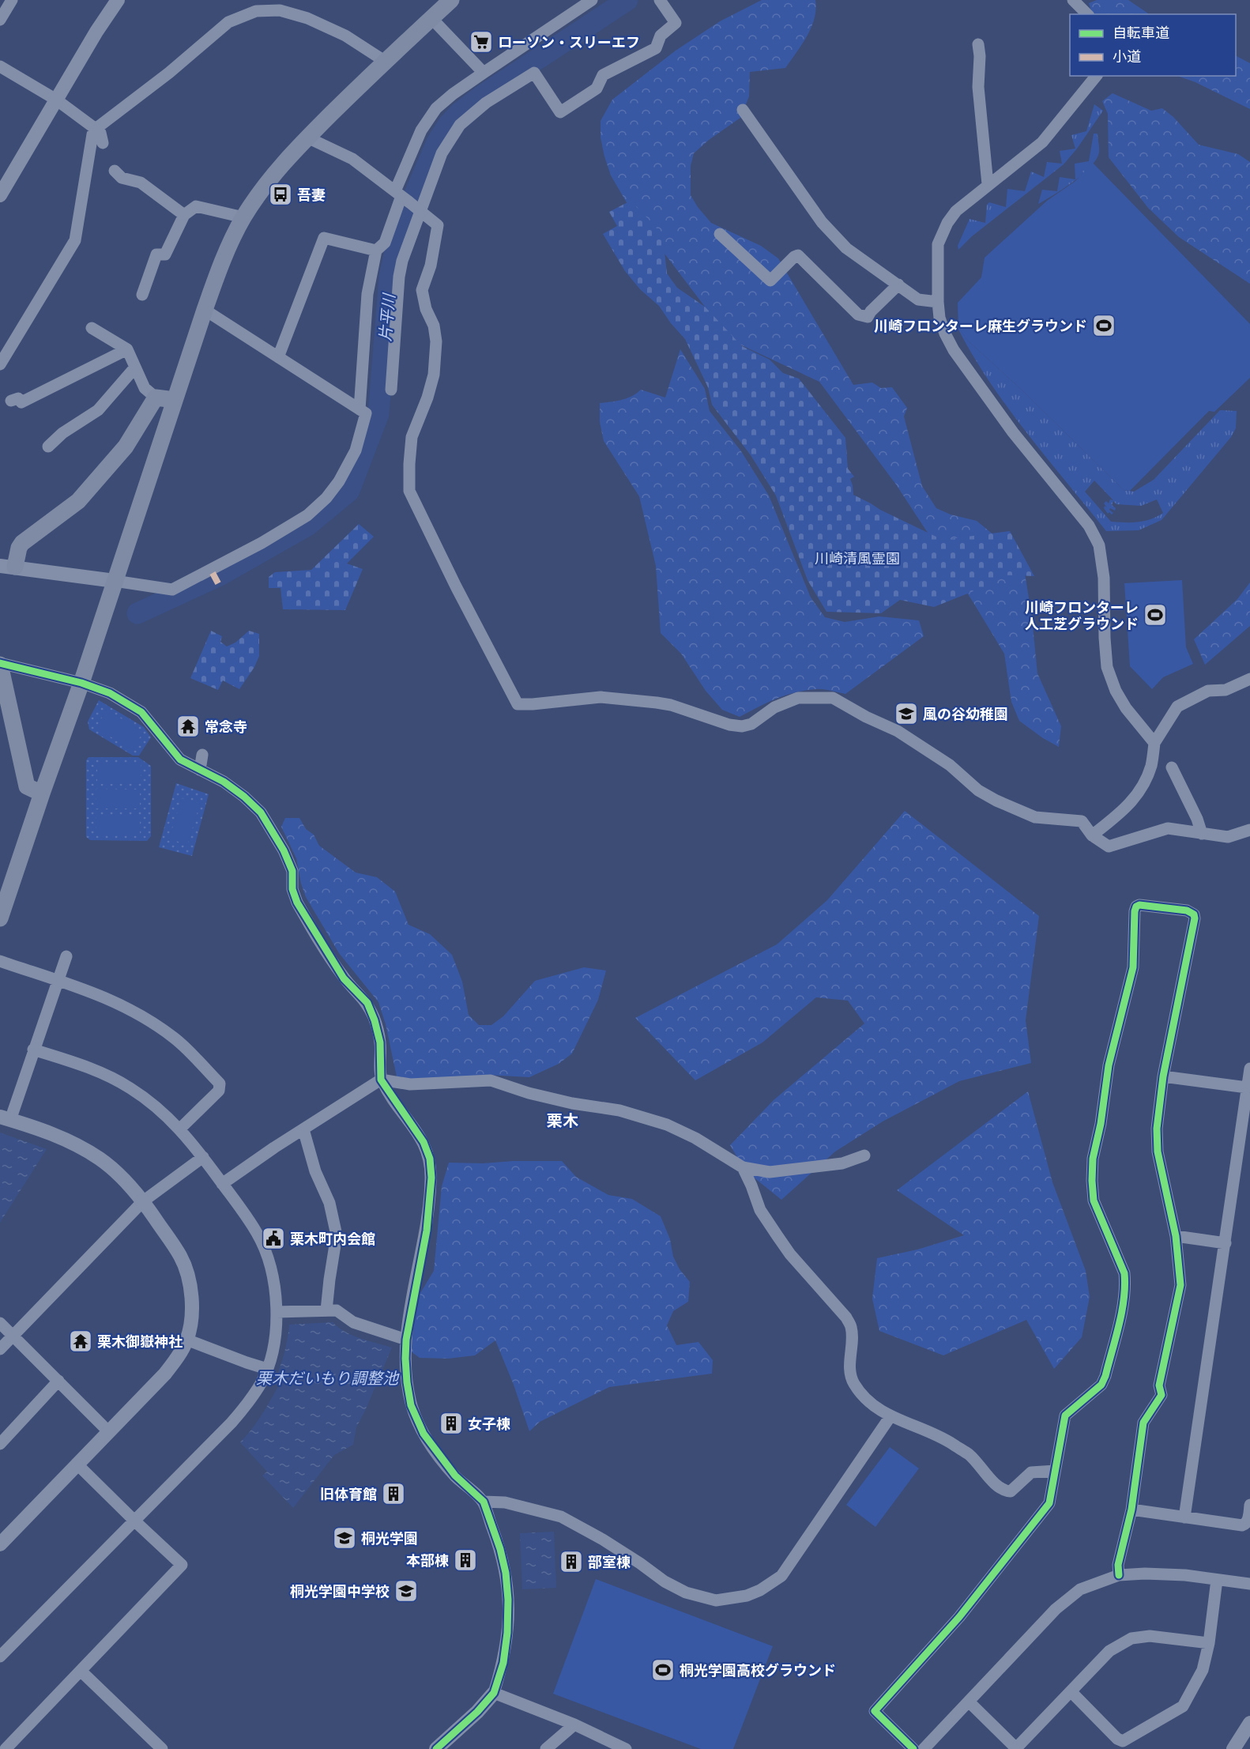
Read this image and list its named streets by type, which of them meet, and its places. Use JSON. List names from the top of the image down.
{
  "districts": ["栗木"],
  "water": ["片平川", "栗木だいもり調整池"],
  "parks": ["川崎清風霊園"],
  "places": {
    "supermarket": ["ローソン・スリーエフ"],
    "bus stop": ["吾妻"],
    "sports": ["川崎フロンターレ麻生グラウンド", "川崎フロンターレ 人工芝グラウンド", "桐光学園高校グラウンド"],
    "school or university": ["風の谷幼稚園", "桐光学園", "桐光学園中学校"],
    "temple": ["常念寺", "栗木御嶽神社"],
    "public building": ["栗木町内会館"],
    "building": [
      "女子棟",
      "旧体育館",
      "本部棟",
      "部室棟"
    ]
  },
  "legend": ["自転車道", "小道"]
}
